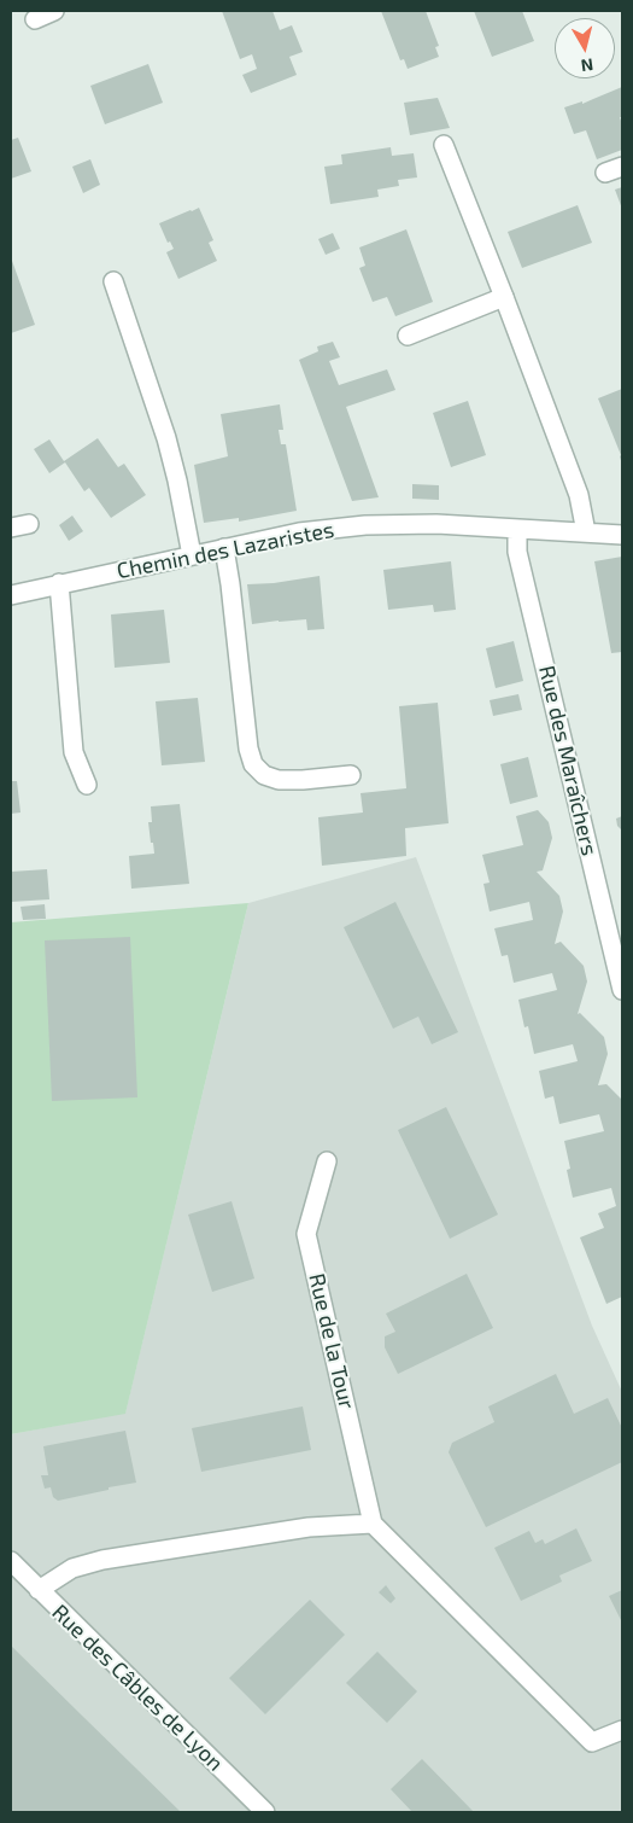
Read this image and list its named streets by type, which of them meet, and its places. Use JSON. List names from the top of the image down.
{
  "streets": {
    "street": [
      "Chemin des Lazaristes",
      "Rue des Maraîchers",
      "Rue de la Tour",
      "Rue des Câbles de Lyon"
    ]
  },
  "crossings": [
    ["Chemin des Lazaristes", "Rue des Maraîchers"]
  ],
  "north": "bottom"
}
